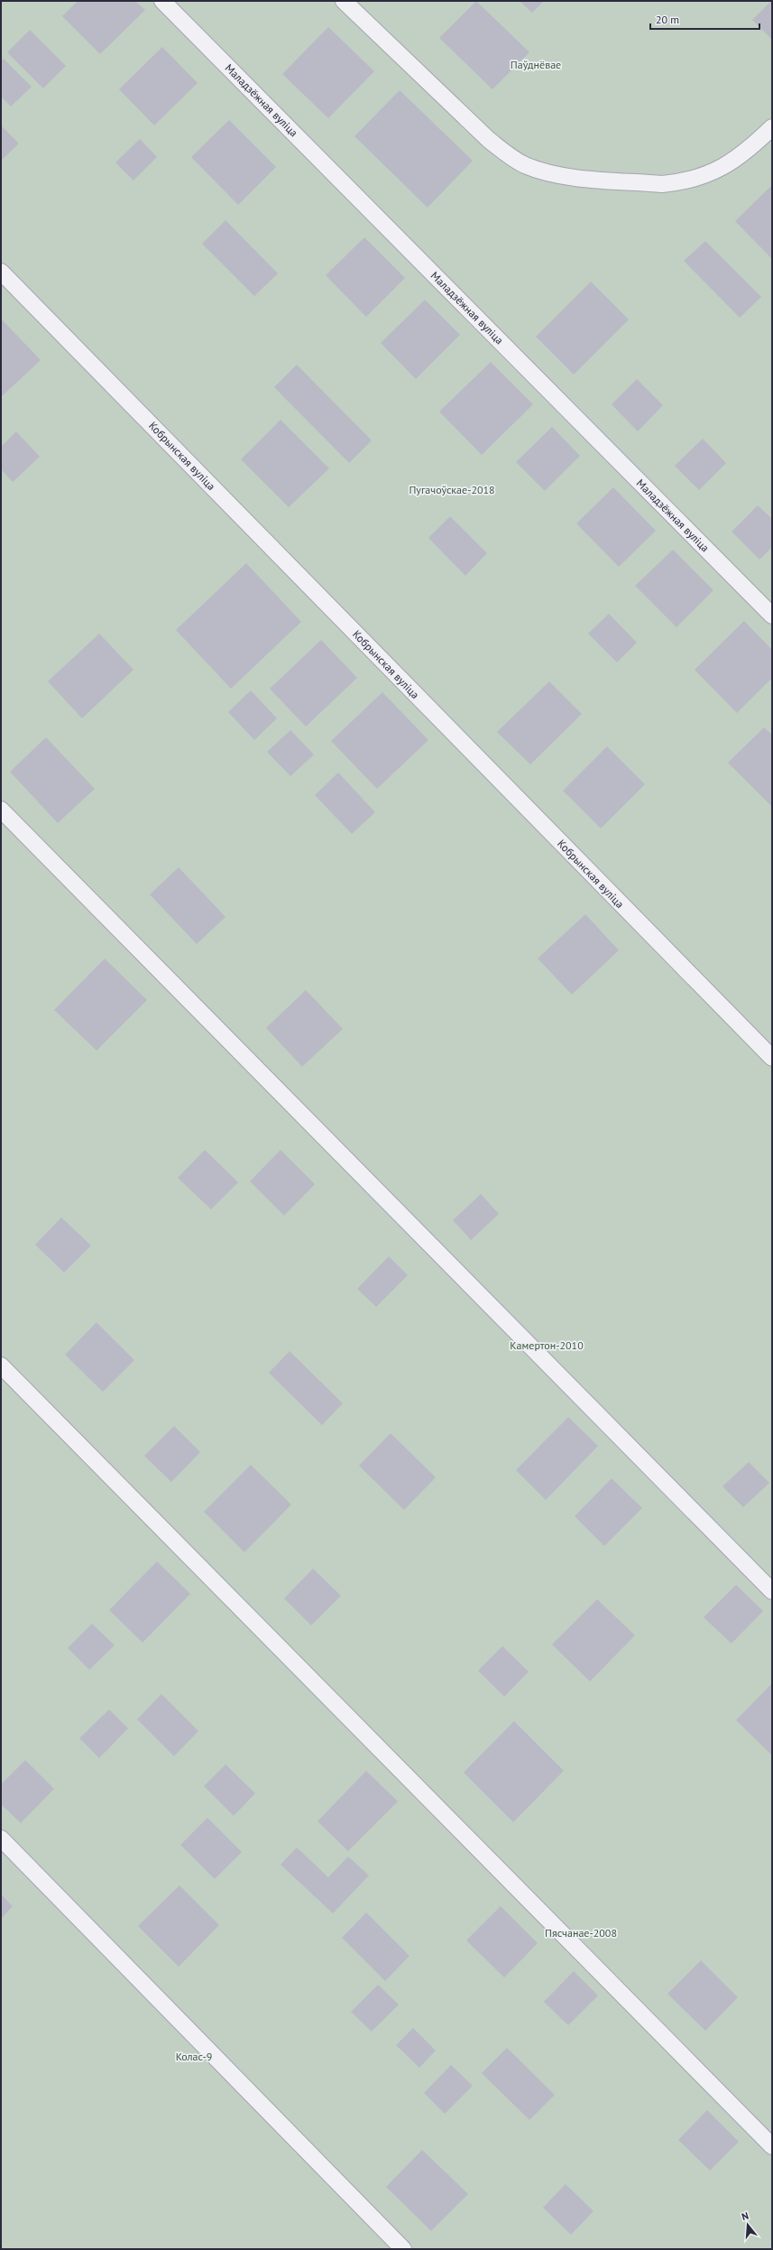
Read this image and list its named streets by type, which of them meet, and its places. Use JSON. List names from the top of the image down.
{
  "streets": {
    "lane": ["Маладзёжная вуліца", "Кобрынская вуліца"]
  },
  "parks": [
    "Паўднёвае",
    "Пугачоўскае-2018",
    "Камертон-2010",
    "Пясчанае-2008",
    "Колас-9"
  ],
  "scale_bar": "20 m",
  "north": "top"
}
